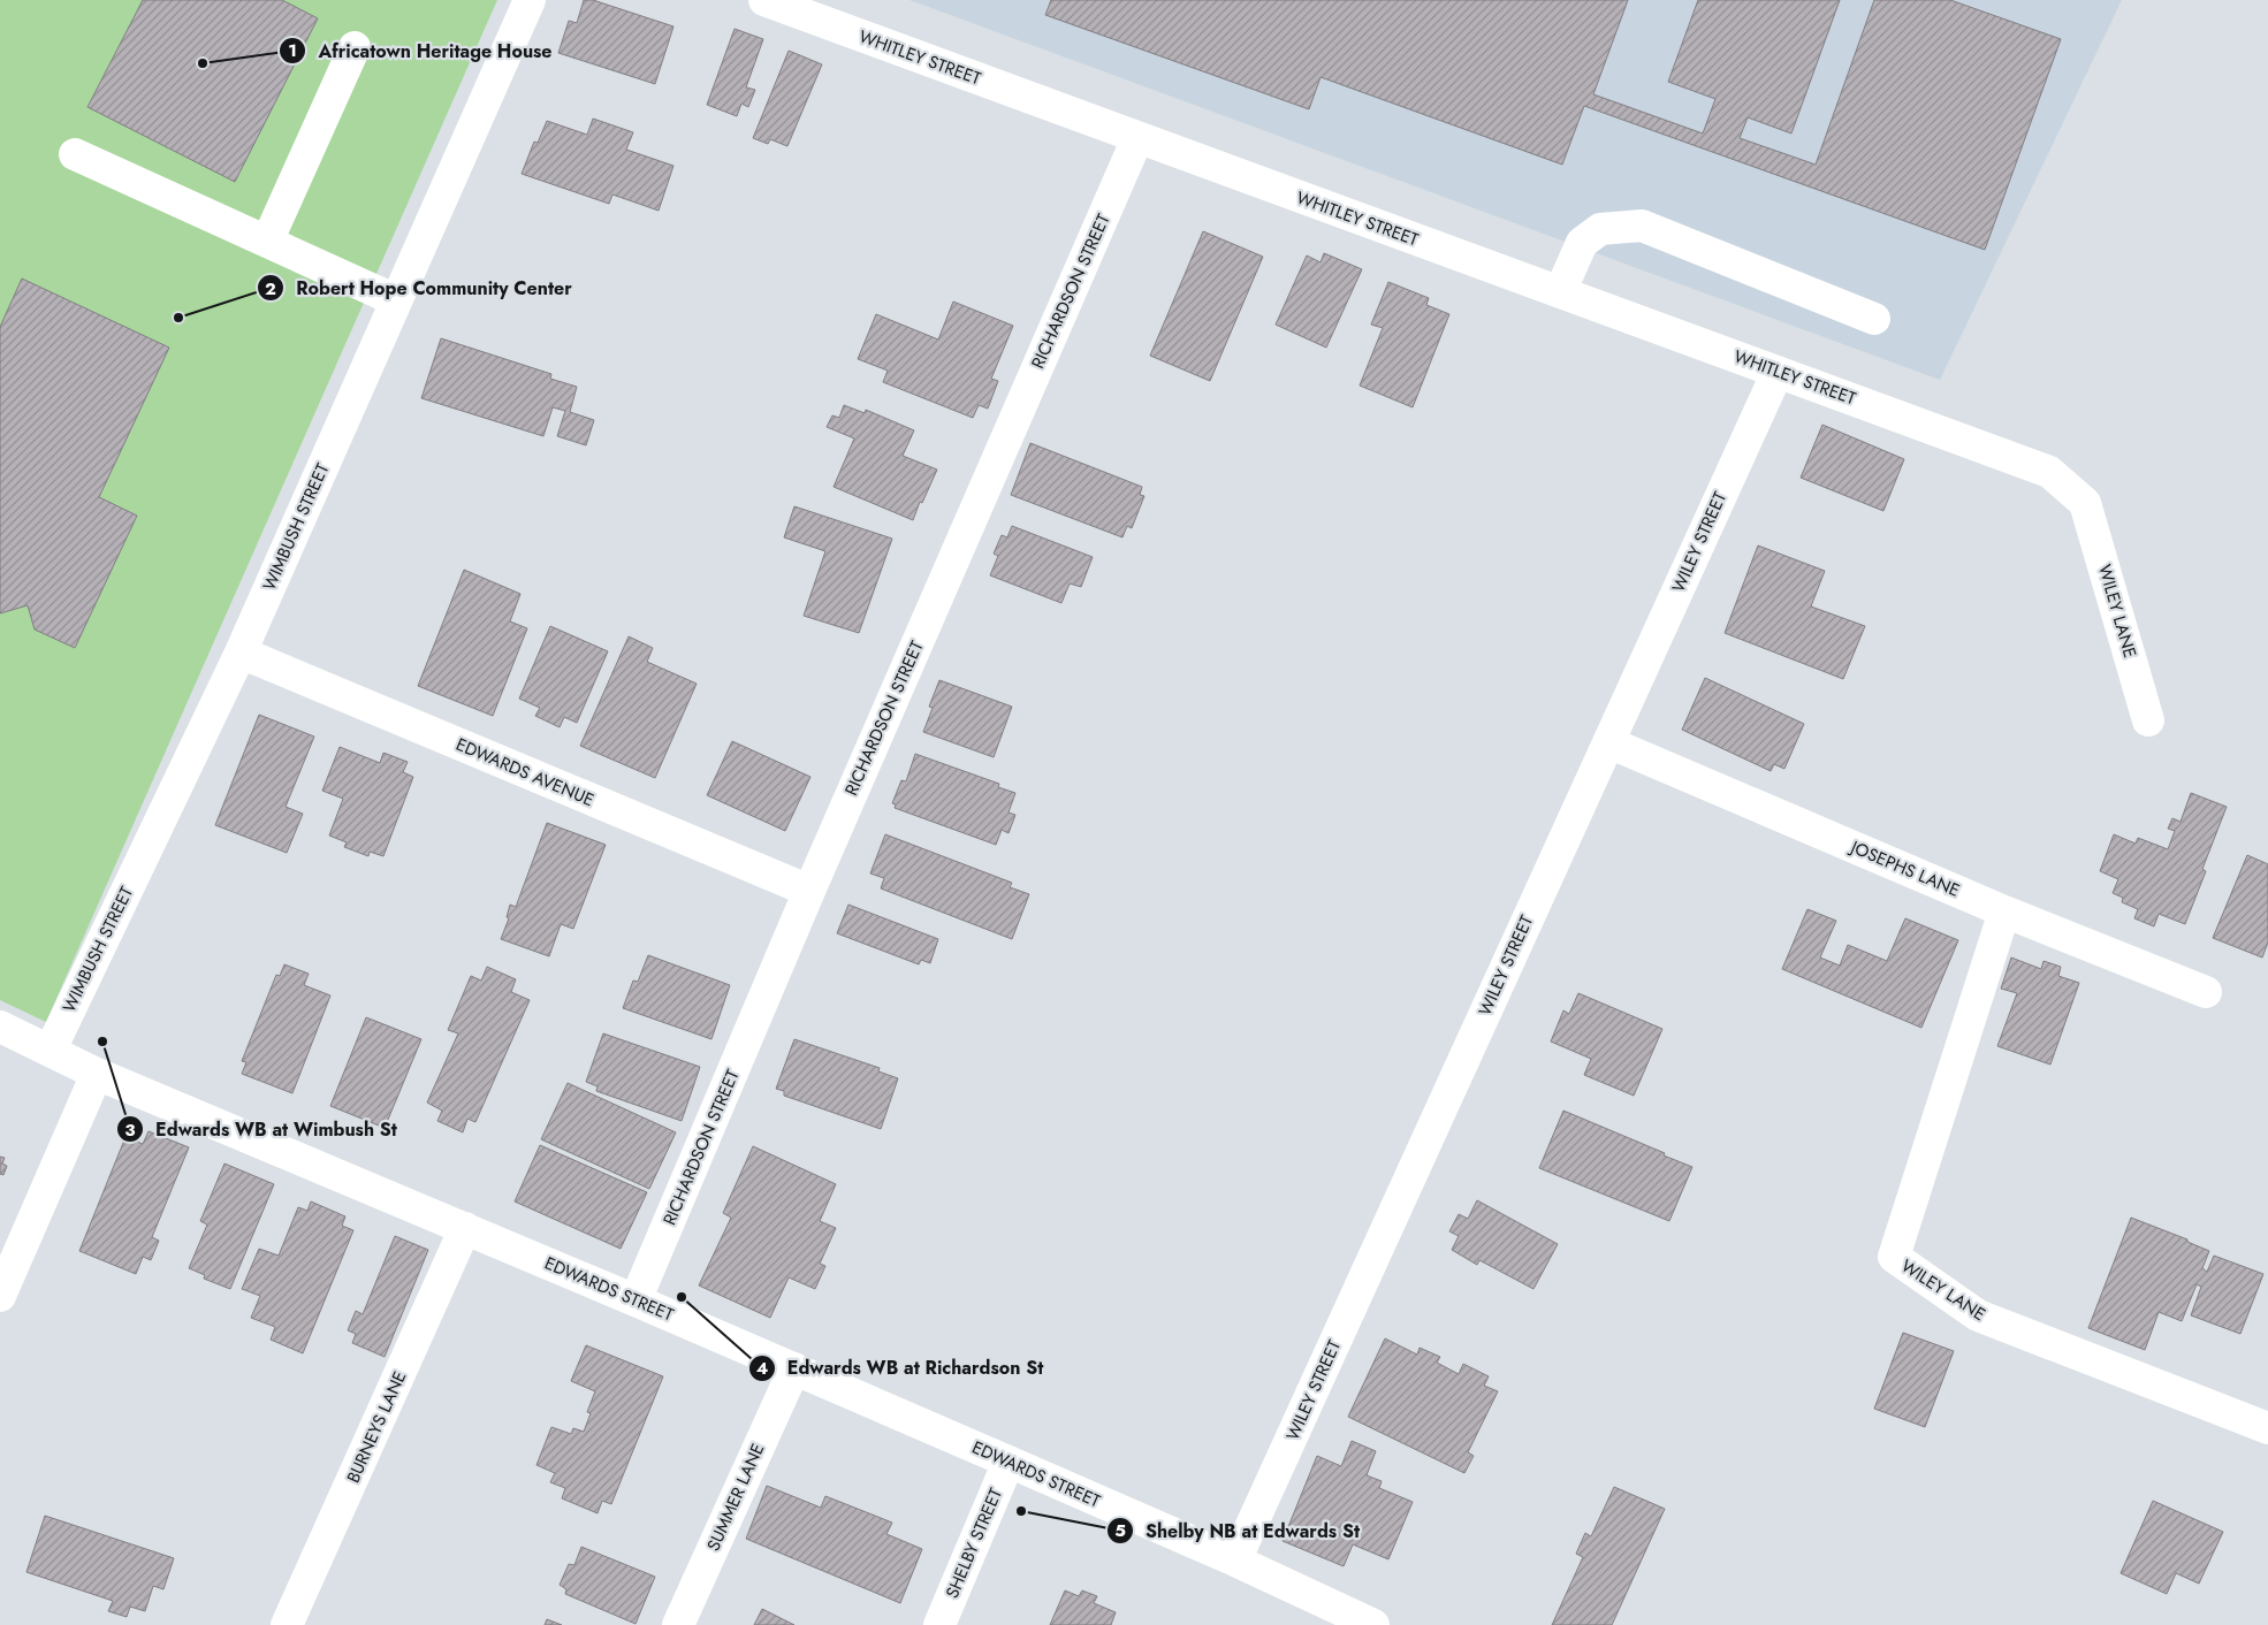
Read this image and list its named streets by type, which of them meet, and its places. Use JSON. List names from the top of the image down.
{
  "streets": {
    "street": [
      "WHITLEY STREET",
      "RICHARDSON STREET",
      "WIMBUSH STREET",
      "WILEY STREET",
      "WILEY LANE",
      "EDWARDS AVENUE",
      "JOSEPHS LANE",
      "EDWARDS STREET",
      "BURNEYS LANE",
      "SUMMER LANE",
      "SHELBY STREET"
    ]
  },
  "crossings": [
    ["WHITLEY STREET", "RICHARDSON STREET"],
    ["WHITLEY STREET", "WILEY STREET"],
    ["WHITLEY STREET", "WILEY LANE"],
    ["RICHARDSON STREET", "EDWARDS AVENUE"],
    ["RICHARDSON STREET", "EDWARDS STREET"],
    ["WIMBUSH STREET", "EDWARDS AVENUE"],
    ["WIMBUSH STREET", "EDWARDS STREET"],
    ["WILEY STREET", "JOSEPHS LANE"],
    ["WILEY STREET", "EDWARDS STREET"],
    ["WILEY LANE", "JOSEPHS LANE"],
    ["EDWARDS STREET", "BURNEYS LANE"],
    ["EDWARDS STREET", "SUMMER LANE"],
    ["EDWARDS STREET", "SHELBY STREET"]
  ],
  "places": [
    "Africatown Heritage House",
    "Robert Hope Community Center",
    "Edwards WB at Wimbush St",
    "Edwards WB at Richardson St",
    "Shelby NB at Edwards St"
  ]
}
